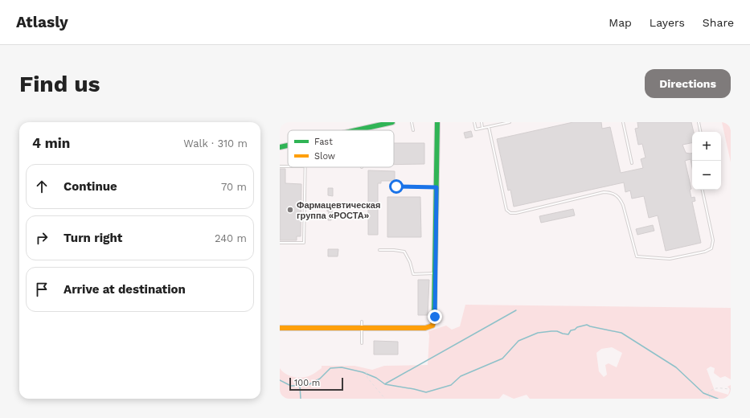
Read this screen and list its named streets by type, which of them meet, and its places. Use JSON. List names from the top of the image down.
{
  "places": ["Фармацевтическая группа «РОСТА»"],
  "legend": ["Fast", "Slow"],
  "scale_bar": "100 m",
  "page": {
    "header": "Atlasly",
    "nav": ["Map", "Layers", "Share"],
    "buttons": "Directions",
    "title": "Find us",
    "heading": ["4 min", "Walk · 310 m"],
    "map_buttons": ["+", "−"],
    "list": [
      ["Continue", "70 m"],
      ["Turn right", "240 m"],
      "Arrive at destination"
    ],
    "scale": "100 m"
  }
}
